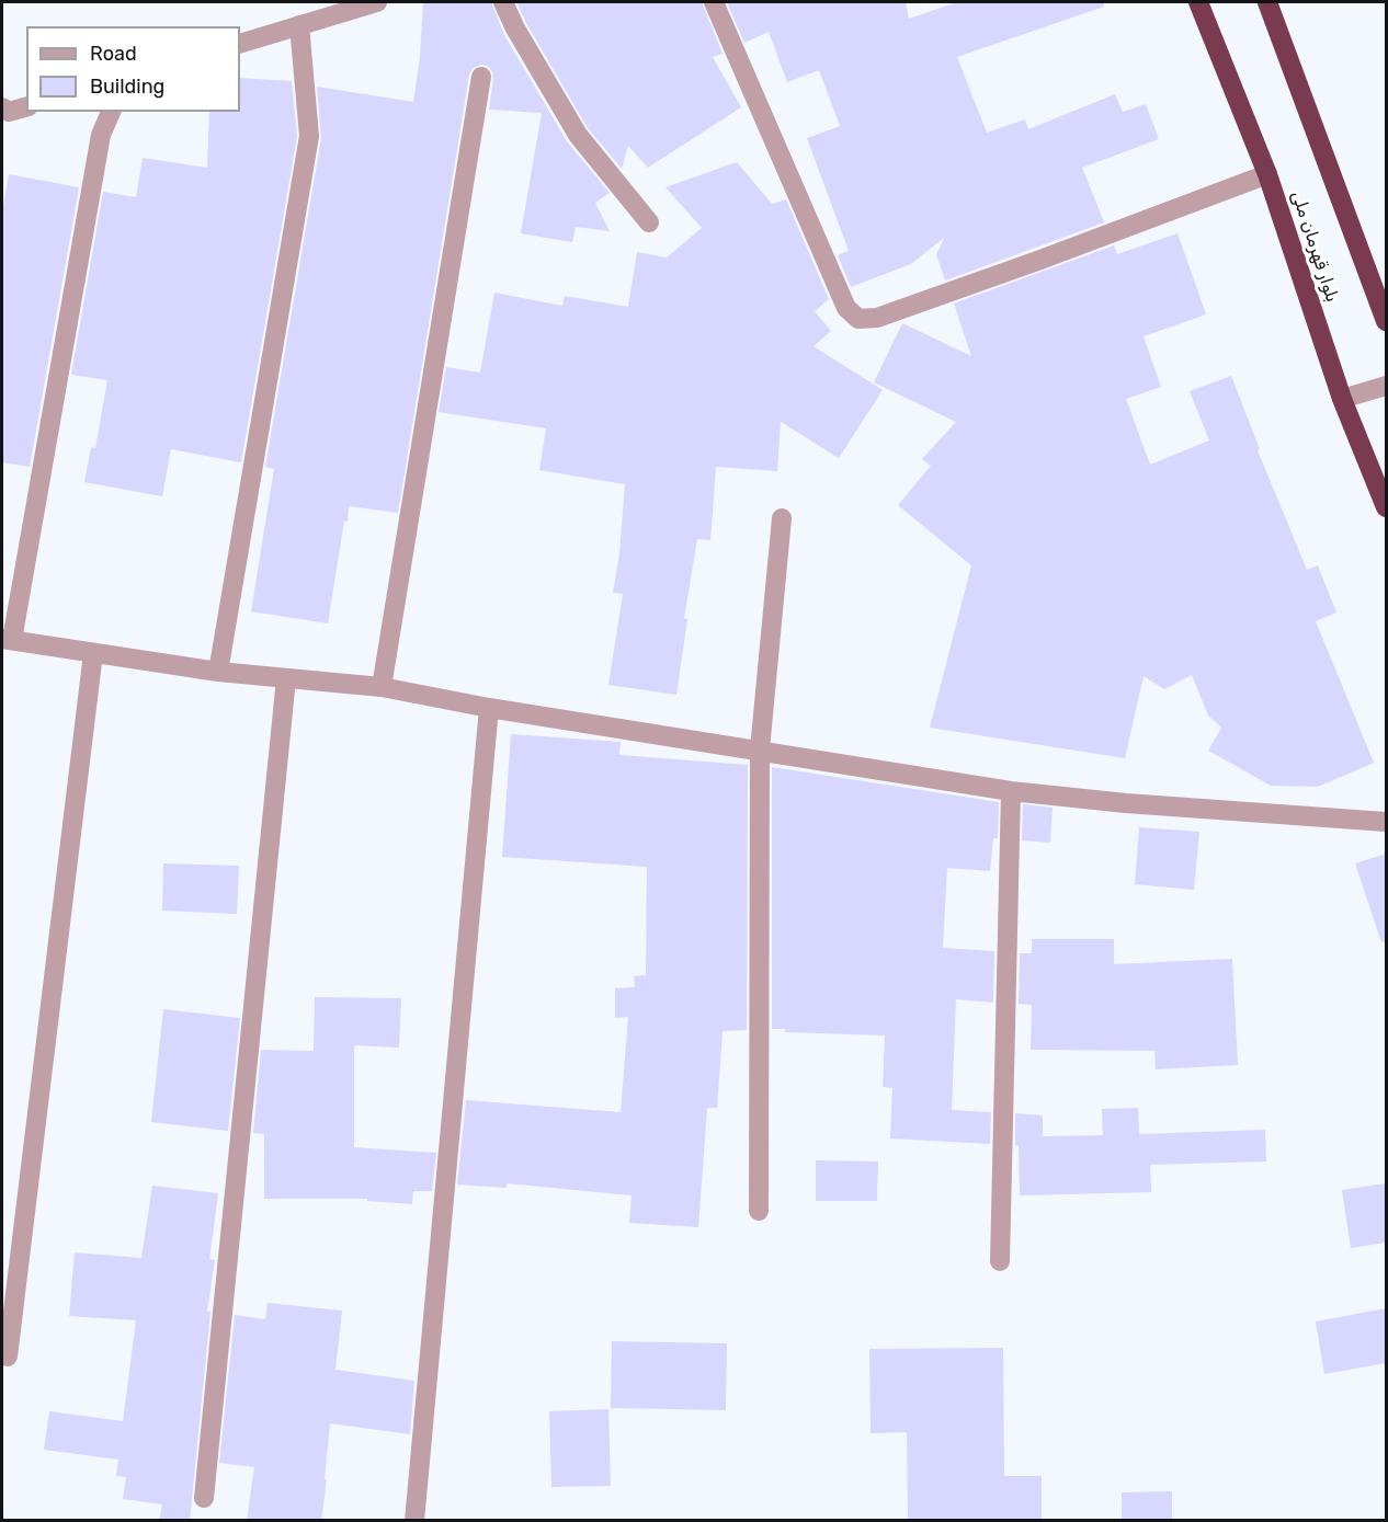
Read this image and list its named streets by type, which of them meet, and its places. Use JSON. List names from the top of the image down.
{
  "streets": {
    "highway": ["بلوار قهرمان ملی"]
  },
  "legend": ["Road", "Building"]
}
